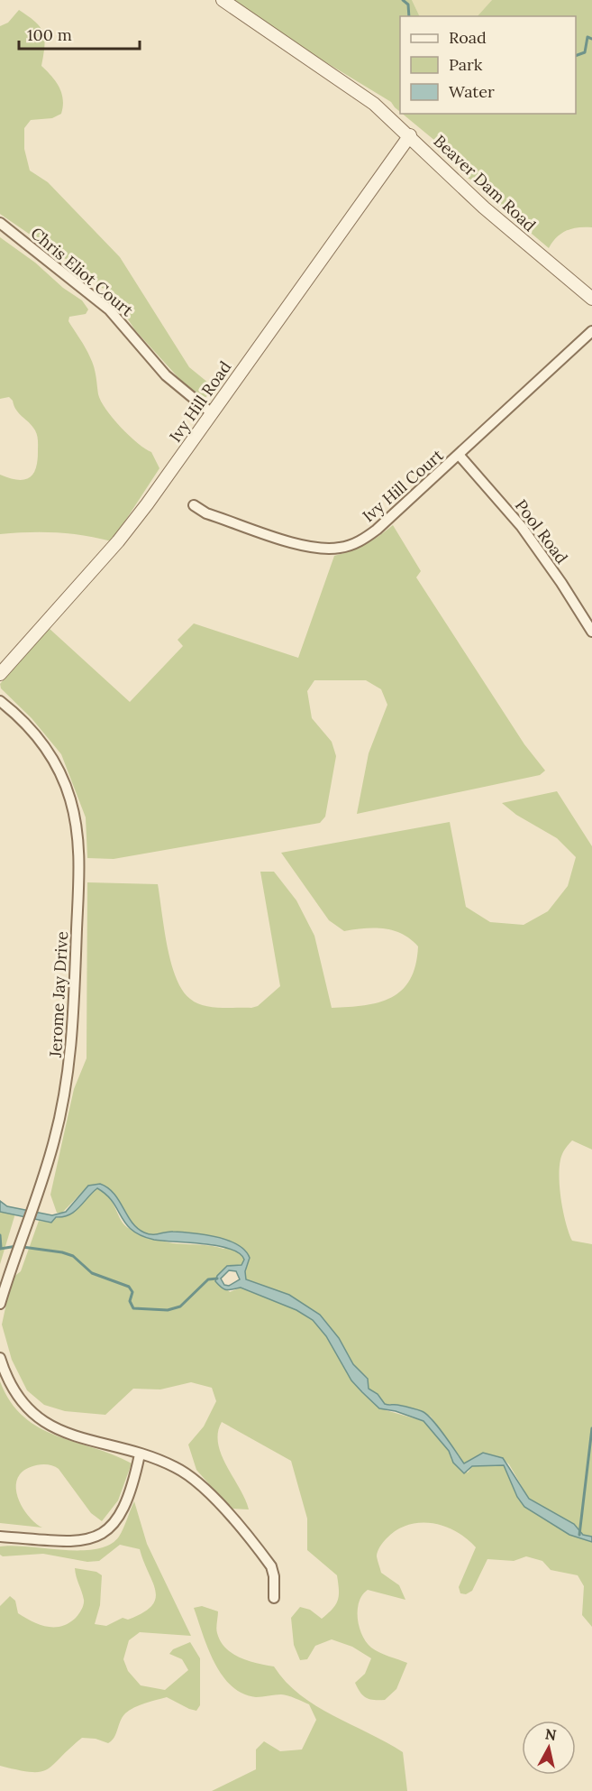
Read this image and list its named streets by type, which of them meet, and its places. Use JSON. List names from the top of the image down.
{
  "streets": {
    "street": [
      "Beaver Dam Road",
      "Chris Eliot Court",
      "Ivy Hill Road",
      "Ivy Hill Court",
      "Pool Road",
      "Jerome Jay Drive"
    ]
  },
  "crossings": [
    ["Beaver Dam Road", "Ivy Hill Road"],
    ["Chris Eliot Court", "Ivy Hill Road"],
    ["Ivy Hill Court", "Pool Road"]
  ],
  "legend": ["Road", "Park", "Water"],
  "scale_bar": "100 m",
  "north": "top"
}
